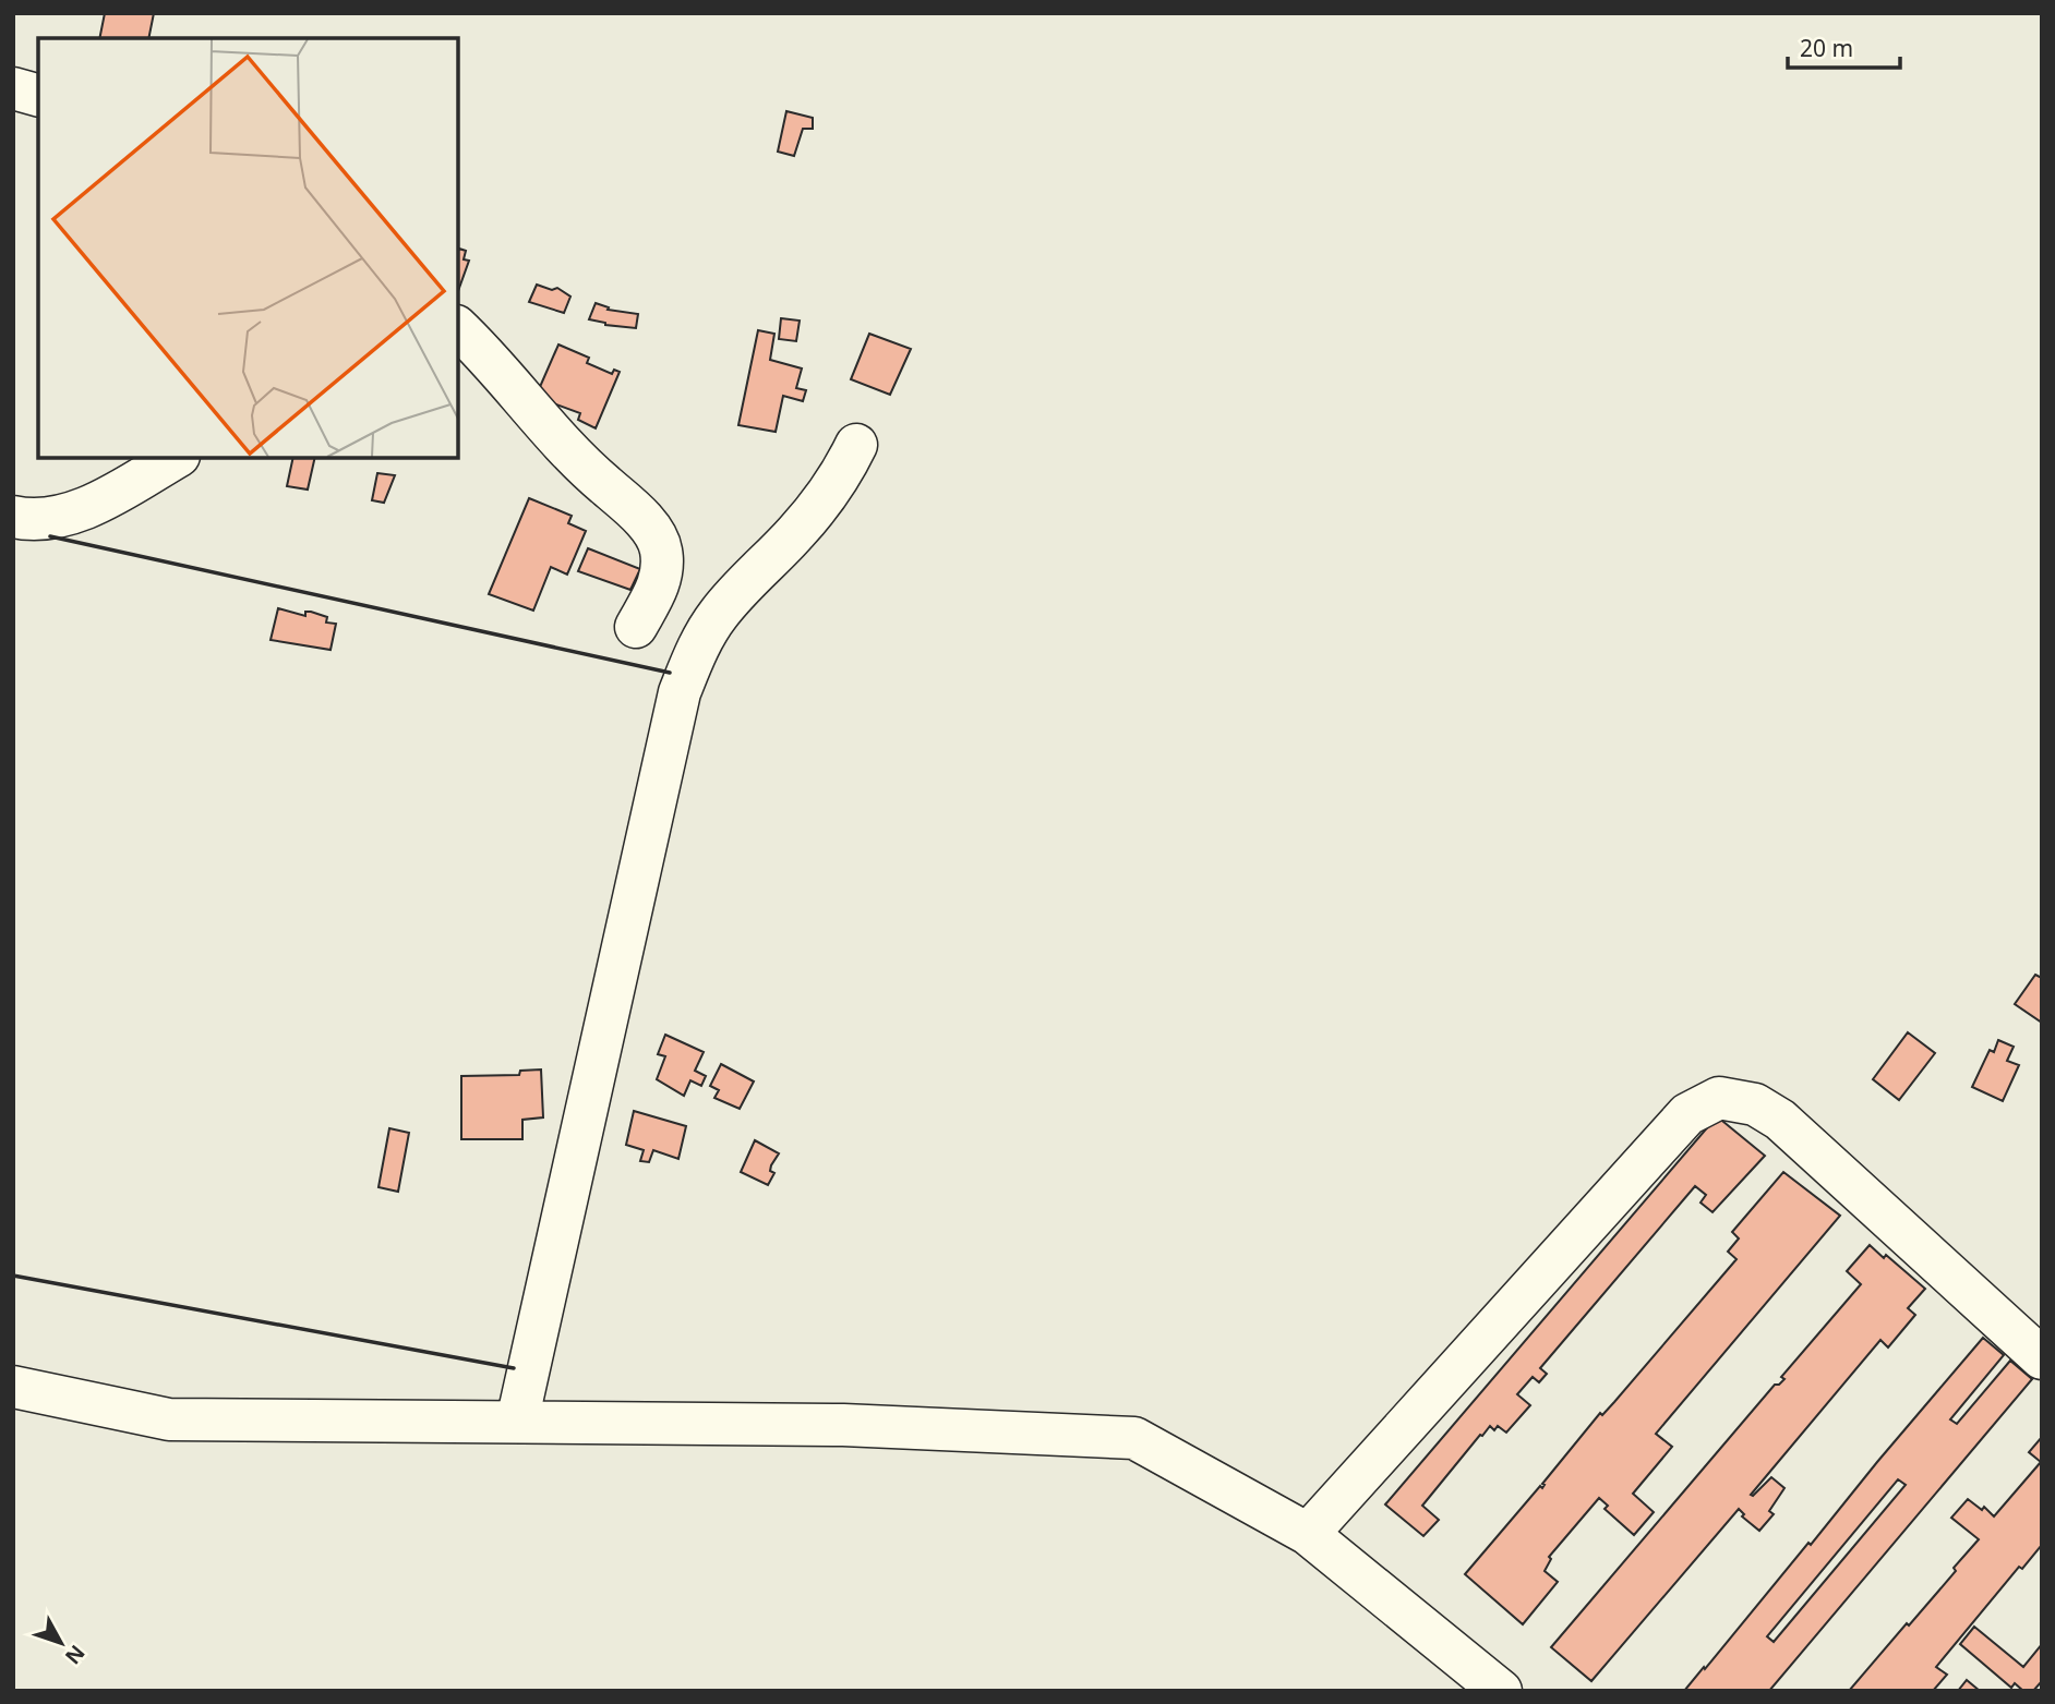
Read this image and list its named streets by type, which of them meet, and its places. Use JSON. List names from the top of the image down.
{
  "scale_bar": "20 m",
  "north": "bottom right"
}
